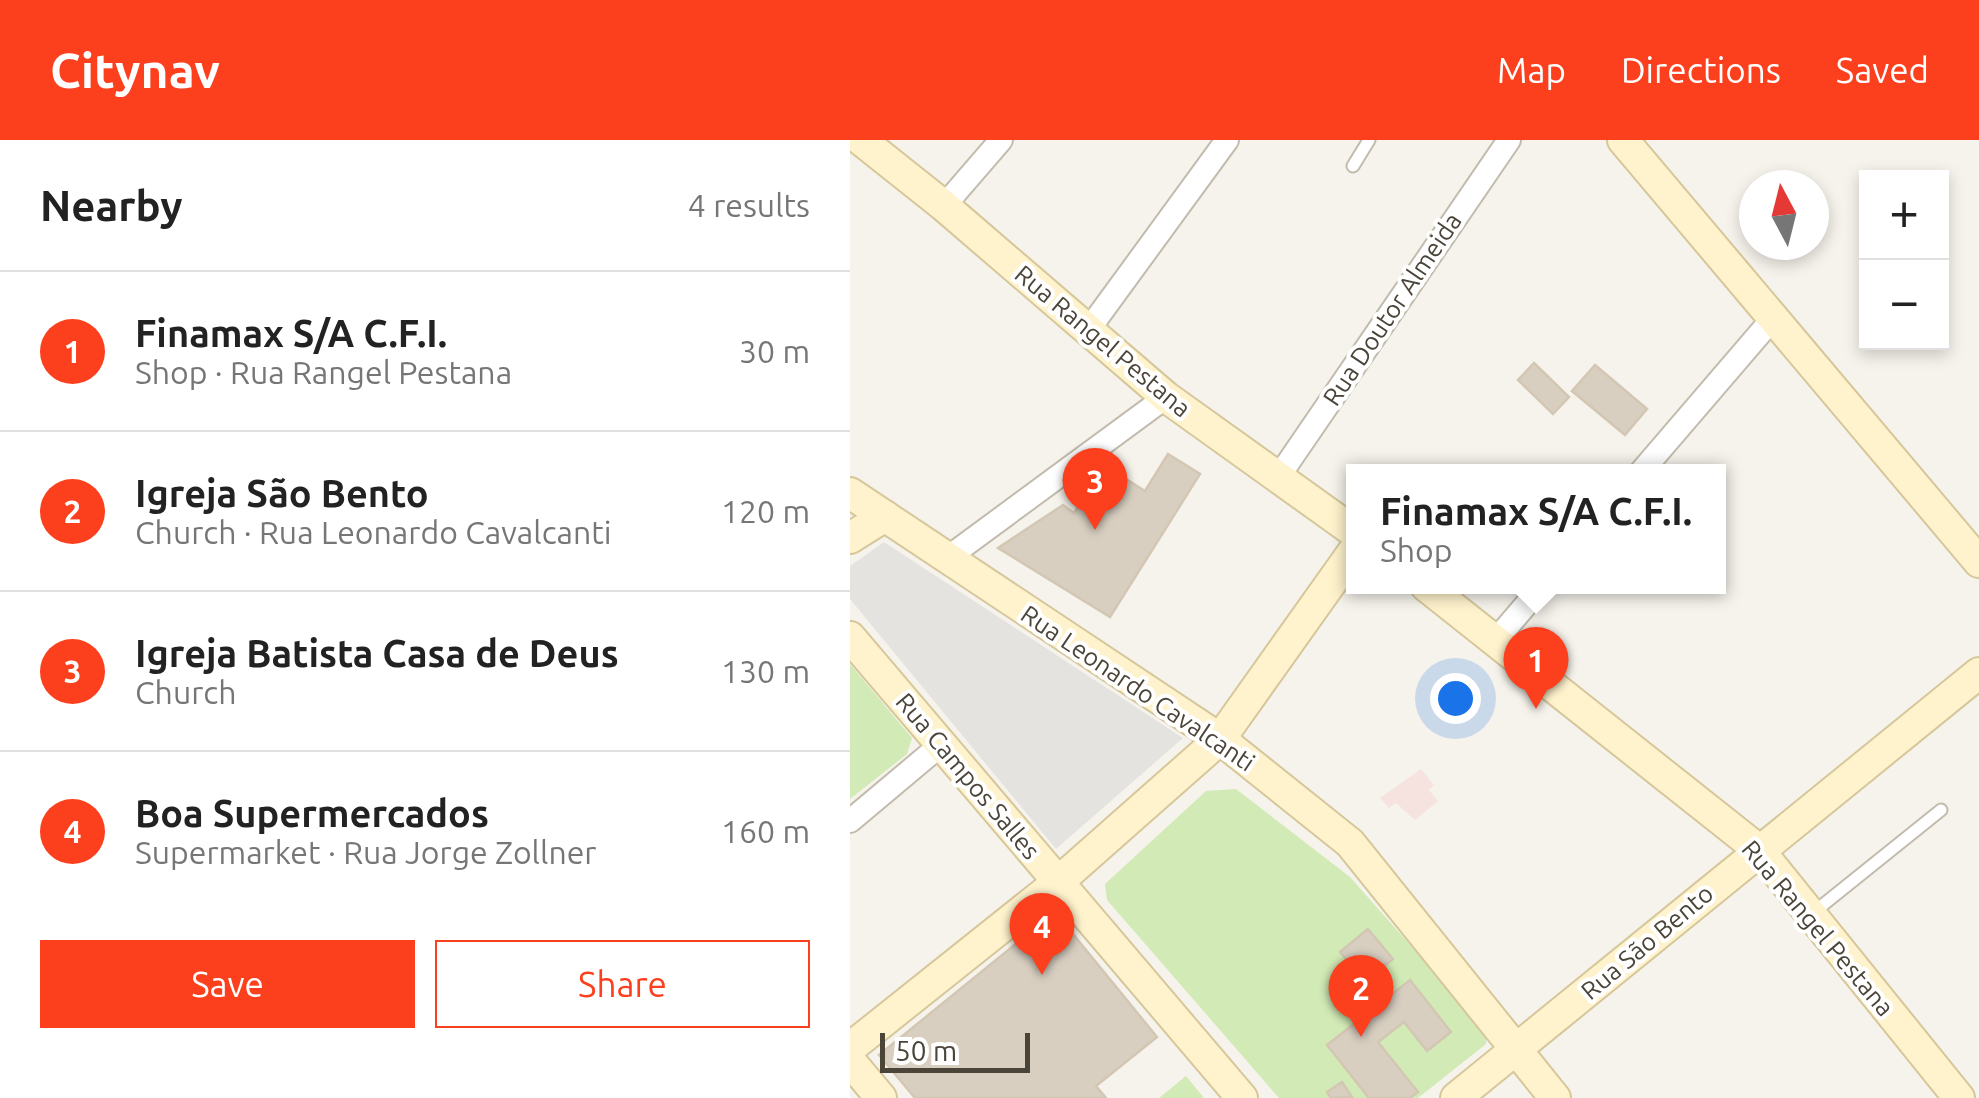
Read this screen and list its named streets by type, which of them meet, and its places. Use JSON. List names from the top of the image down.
{
  "streets": {
    "street": [
      "Rua Doutor Almeida",
      "Rua Rangel Pestana",
      "Rua Leonardo Cavalcanti",
      "Rua Campos Salles",
      "Rua São Bento"
    ]
  },
  "crossings": [
    ["Rua Doutor Almeida", "Rua Rangel Pestana"],
    ["Rua Rangel Pestana", "Rua São Bento"],
    ["Rua Leonardo Cavalcanti", "Rua São Bento"]
  ],
  "scale_bar": "50 m",
  "north": "top",
  "page": {
    "header": "Citynav",
    "nav": ["Map", "Directions", "Saved"],
    "heading": ["Nearby", "4 results"],
    "map_buttons": ["+", "−"],
    "list": [
      {
        "mark": "1",
        "name": "Finamax S/A C.F.I.",
        "note": "Shop · Rua Rangel Pestana",
        "value": "30 m"
      },
      {
        "mark": "2",
        "name": "Igreja São Bento",
        "note": "Church · Rua Leonardo Cavalcanti",
        "value": "120 m"
      },
      {
        "mark": "3",
        "name": "Igreja Batista Casa de Deus",
        "note": "Church",
        "value": "130 m"
      },
      {
        "mark": "4",
        "name": "Boa Supermercados",
        "note": "Supermarket · Rua Jorge Zollner",
        "value": "160 m"
      }
    ],
    "pins": [
      "3",
      "1",
      "4",
      "2"
    ],
    "popup": ["Finamax S/A C.F.I.", "Shop"],
    "buttons": ["Save", "Share"],
    "scale": "50 m"
  }
}
